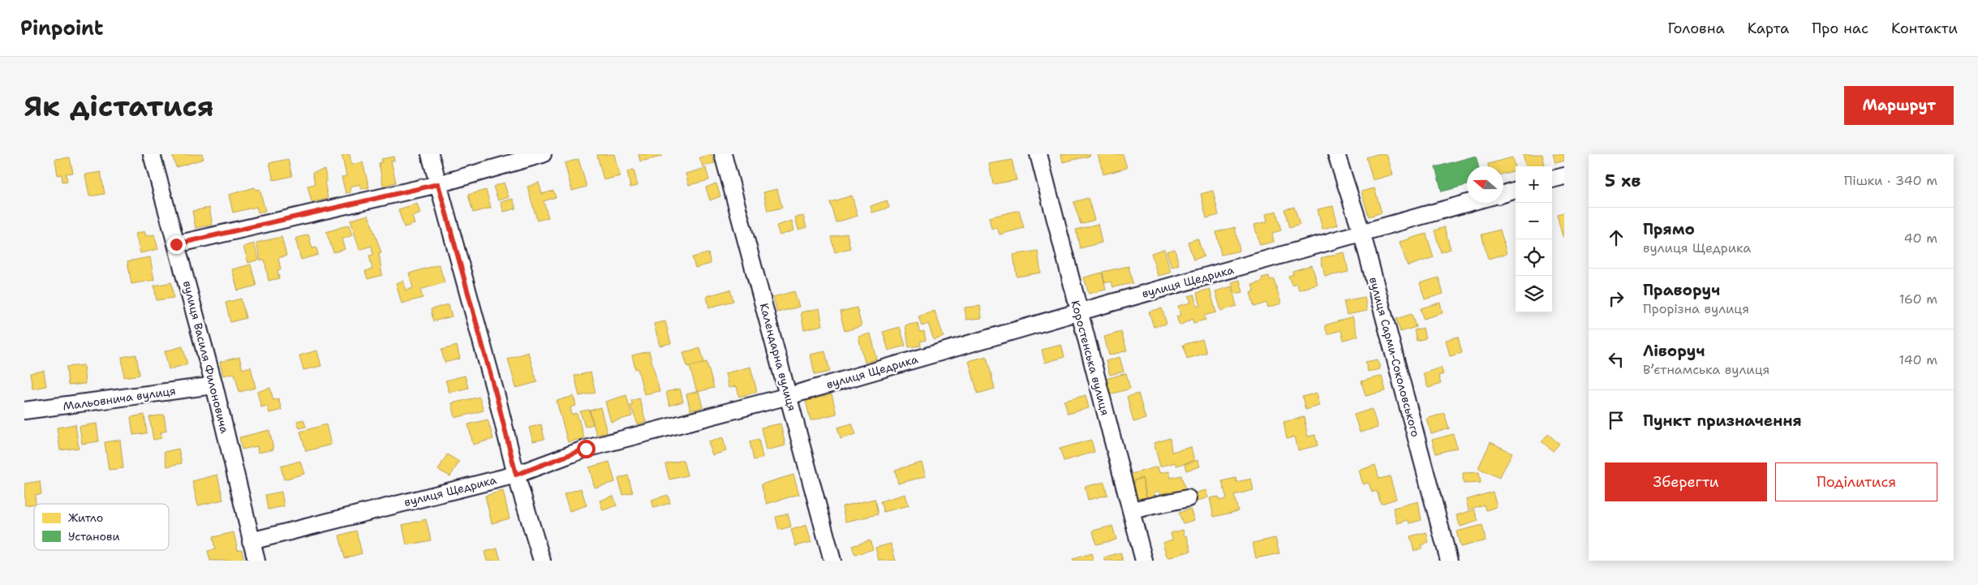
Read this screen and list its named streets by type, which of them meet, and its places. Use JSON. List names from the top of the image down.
{
  "streets": {
    "street": [
      "вулиця Щедрика",
      "вулиця Василя Филоновича",
      "Календарна вулиця",
      "вулиця Сарми-Соколовського",
      "Коростенська вулиця",
      "Мальовнича вулиця"
    ]
  },
  "crossings": [
    ["вулиця Щедрика", "вулиця Василя Филоновича"],
    ["вулиця Щедрика", "Календарна вулиця"],
    ["вулиця Щедрика", "вулиця Сарми-Соколовського"],
    ["вулиця Щедрика", "Коростенська вулиця"],
    ["вулиця Василя Филоновича", "Мальовнича вулиця"]
  ],
  "legend": ["Житло", "Установи"],
  "north": "left",
  "page": {
    "header": "Pinpoint",
    "nav": [
      "Головна",
      "Карта",
      "Про нас",
      "Контакти"
    ],
    "buttons": [
      "Маршрут",
      ["Зберегти", "Поділитися"]
    ],
    "title": "Як дістатися",
    "heading": ["5 хв", "Пішки · 340 m"],
    "map_buttons": ["+", "−"],
    "list": [
      ["Прямо", "вулиця Щедрика", "40 m"],
      ["Праворуч", "Прорізна вулиця", "160 m"],
      ["Ліворуч", "Вʼєтнамська вулиця", "140 m"],
      "Пункт призначення"
    ]
  }
}
